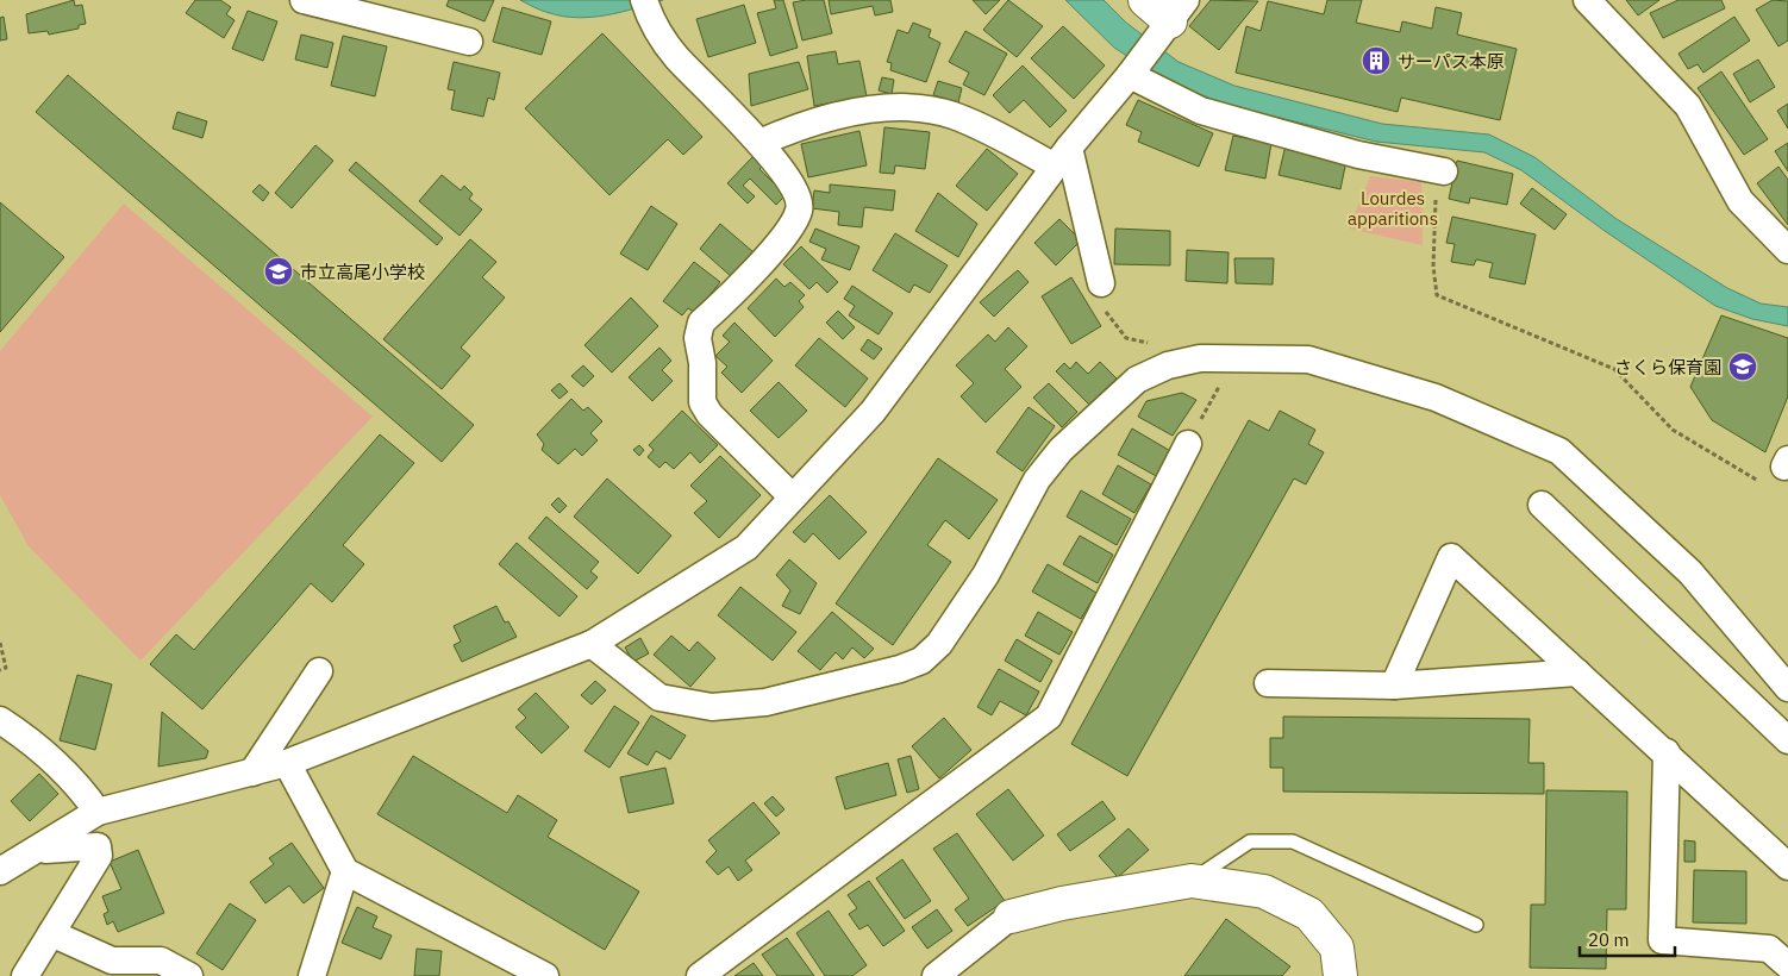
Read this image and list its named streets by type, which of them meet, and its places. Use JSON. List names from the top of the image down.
{
  "parks": ["Lourdes apparitions"],
  "places": {
    "building": ["サーパス本原"],
    "school or university": ["市立高尾小学校", "さくら保育園"]
  },
  "scale_bar": "20 m"
}
